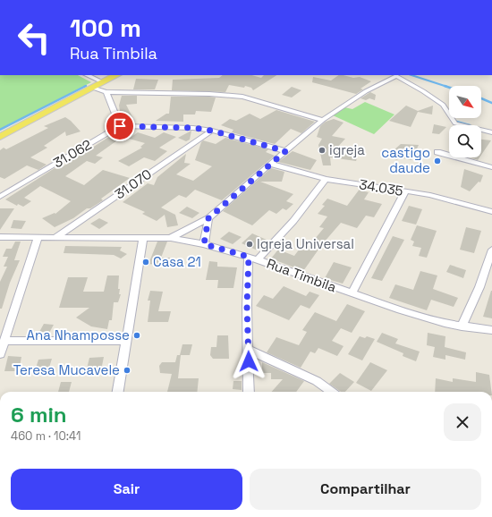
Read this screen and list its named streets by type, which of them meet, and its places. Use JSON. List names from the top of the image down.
{
  "streets": {
    "street": [
      "31.062",
      "31.070",
      "34.035",
      "Rua Timbila"
    ]
  },
  "crossings": [
    ["31.070", "Rua Timbila"]
  ],
  "places": [
    "igreja",
    "castigo daude",
    "Igreja Universal",
    "Casa 21",
    "Ana Nhamposse",
    "Teresa Mucavele"
  ],
  "north": "bottom right",
  "page": {
    "turn": ["100 m", "Rua Timbila"],
    "heading": ["6 min", "460 m · 10:41"],
    "buttons": ["Sair", "Compartilhar"]
  }
}
